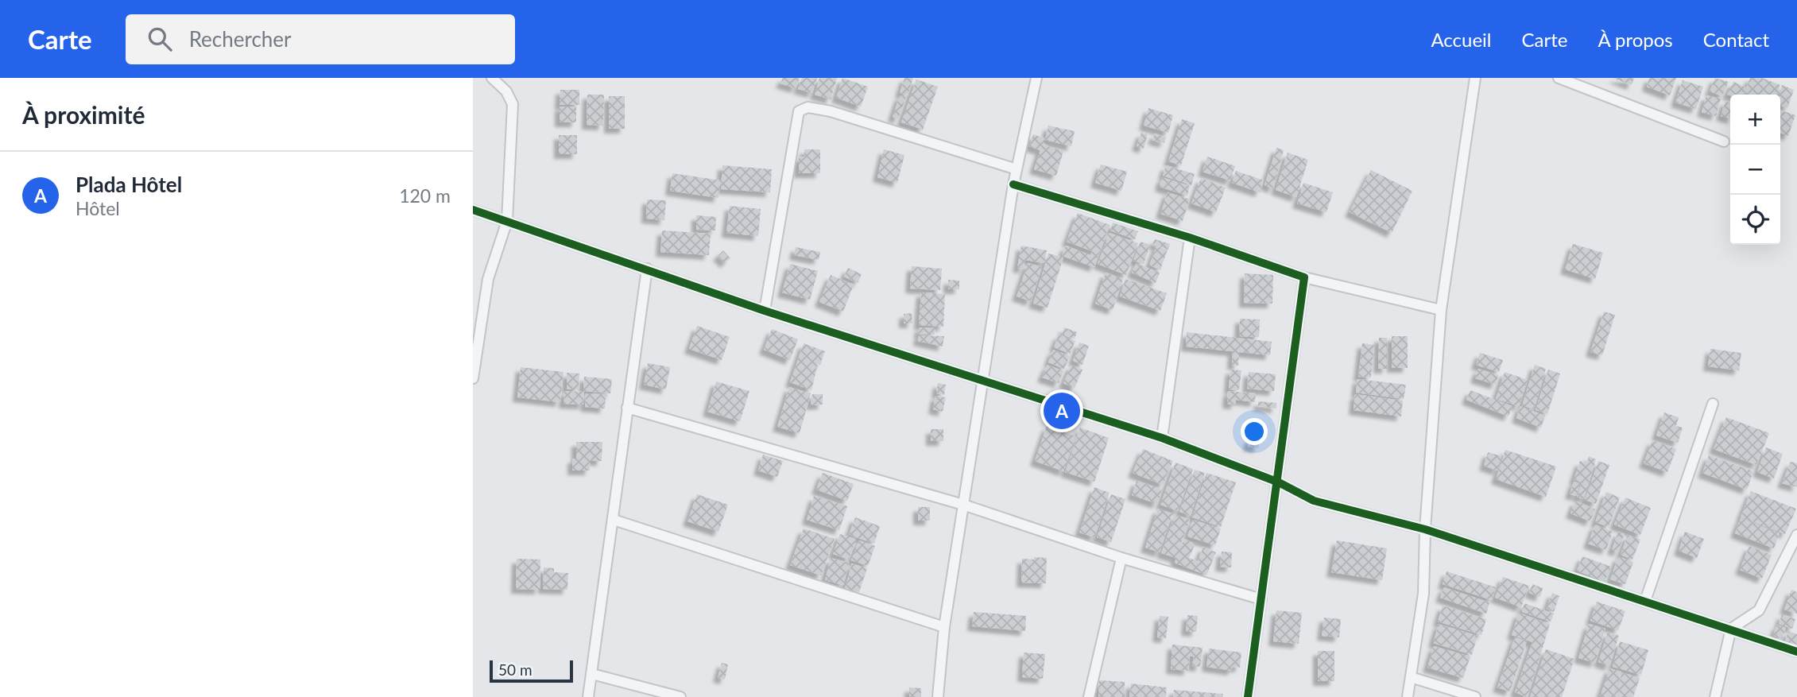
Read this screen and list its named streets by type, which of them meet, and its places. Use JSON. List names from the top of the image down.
{
  "scale_bar": "50 m",
  "page": {
    "header": "Carte",
    "search": "Rechercher",
    "nav": [
      "Accueil",
      "Carte",
      "À propos",
      "Contact"
    ],
    "heading": "À proximité",
    "map_buttons": ["+", "−"],
    "list": [
      {
        "mark": "A",
        "name": "Plada Hôtel",
        "note": "Hôtel",
        "value": "120 m"
      }
    ],
    "pins": "A",
    "scale": "50 m"
  }
}
